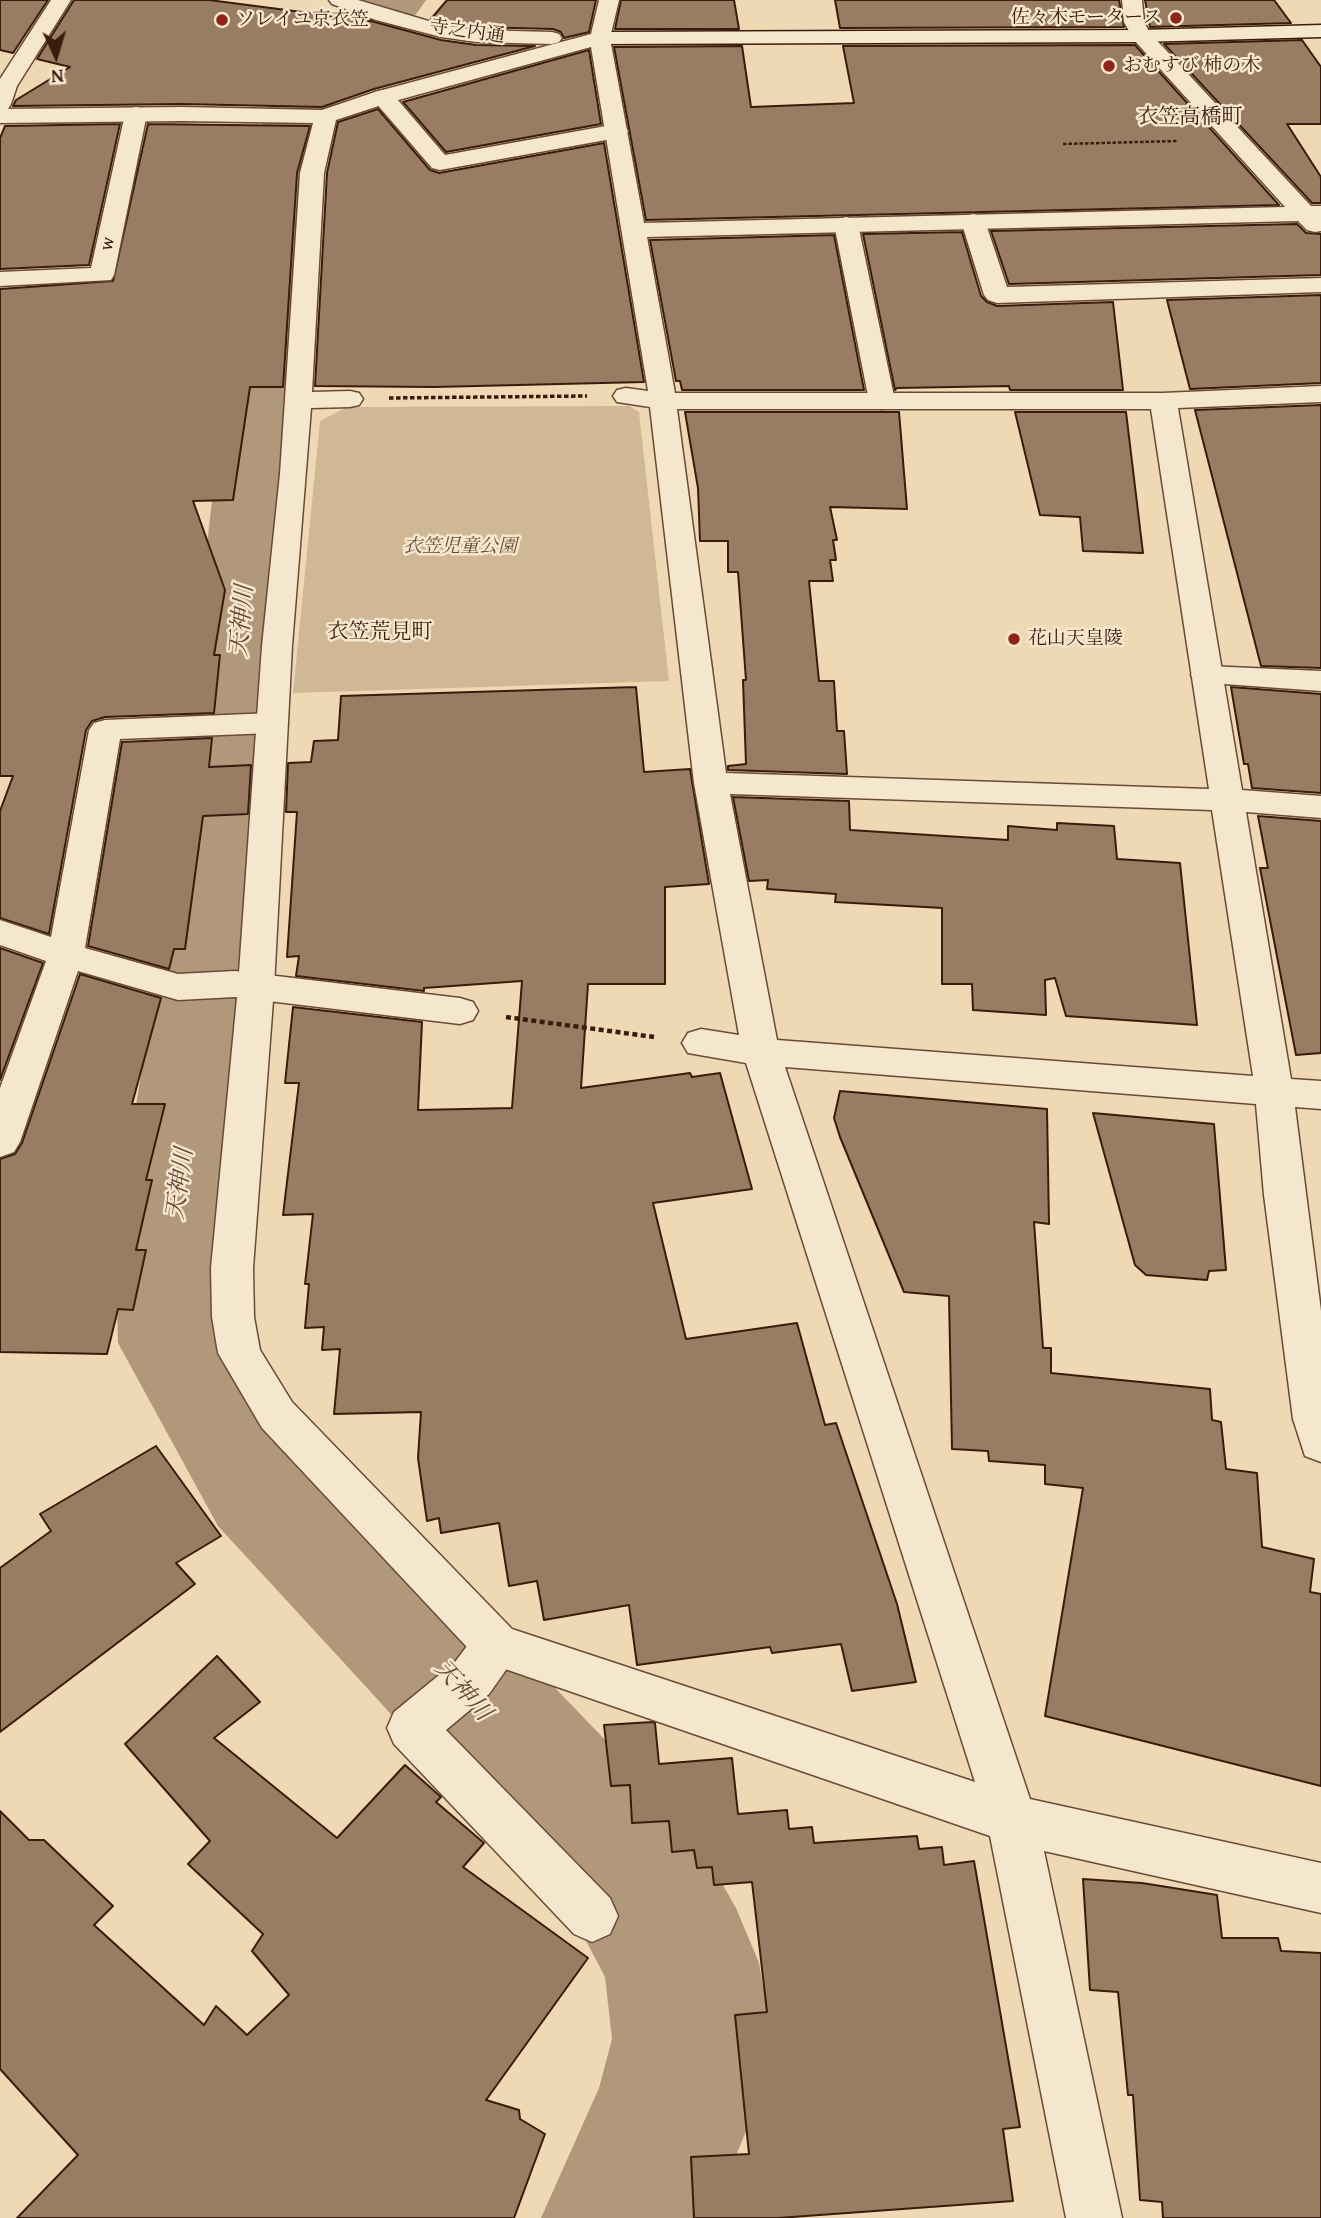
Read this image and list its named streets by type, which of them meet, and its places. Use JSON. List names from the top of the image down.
{
  "streets": {
    "street": ["寺之内通", "w"]
  },
  "districts": ["衣笠高橋町", "衣笠荒見町"],
  "water": ["天神川"],
  "parks": ["衣笠児童公園"],
  "places": [
    "佐々木モータース",
    "ソレイユ京衣笠",
    "おむすび 柿の木",
    "花山天皇陵"
  ],
  "north": "bottom"
}
